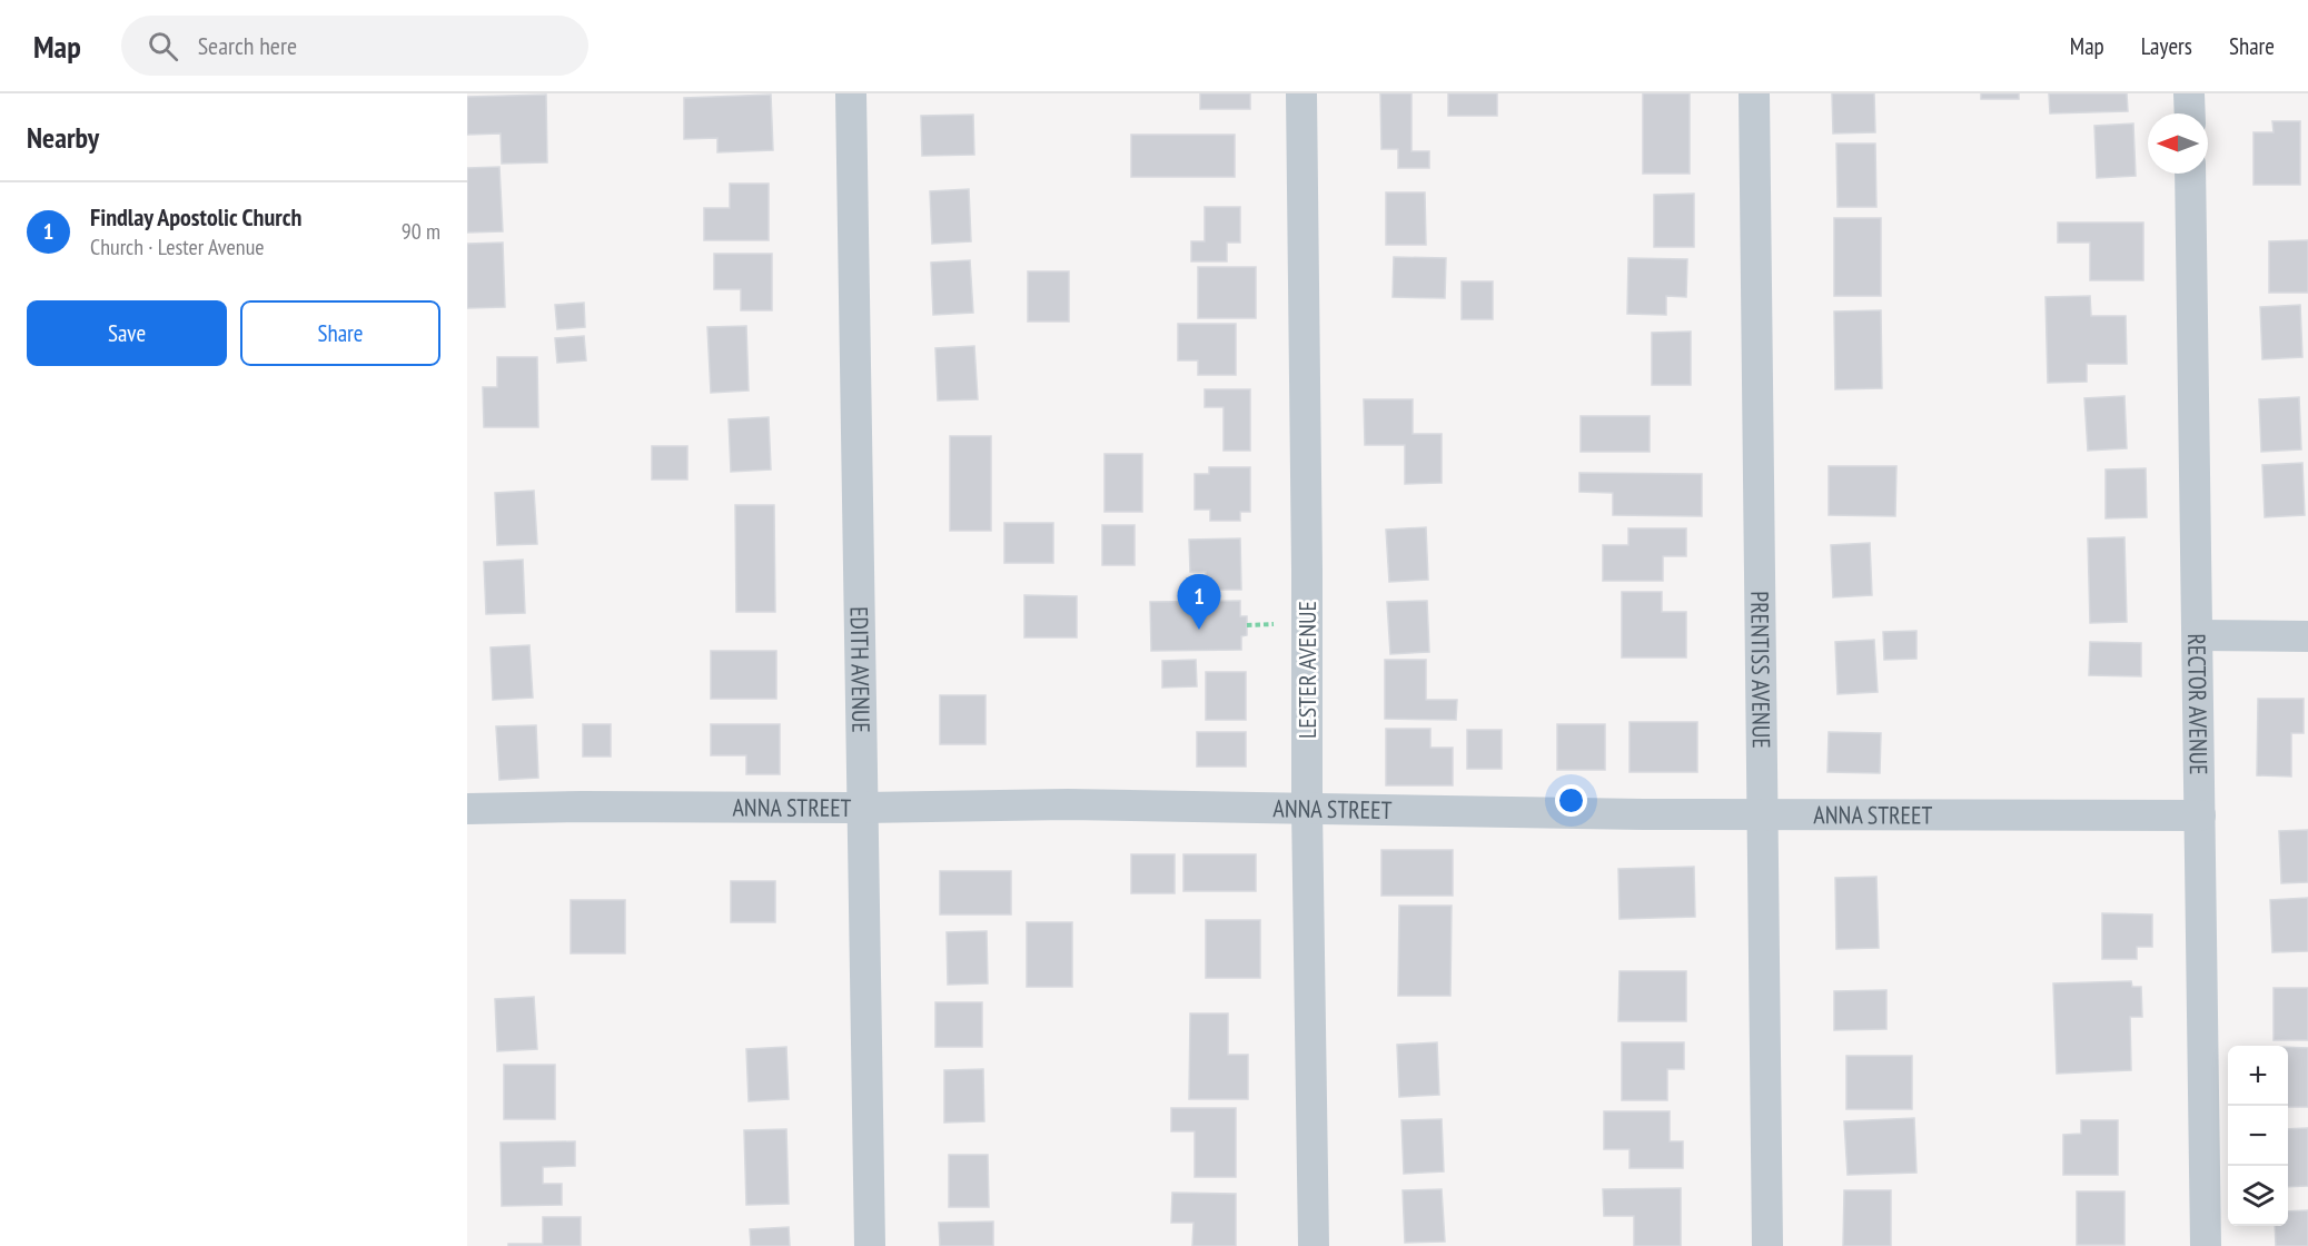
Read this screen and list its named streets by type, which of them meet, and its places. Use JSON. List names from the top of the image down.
{
  "streets": {
    "street": [
      "EDITH AVENUE",
      "LESTER AVENUE",
      "PRENTISS AVENUE",
      "RECTOR AVENUE",
      "ANNA STREET"
    ]
  },
  "crossings": [
    ["EDITH AVENUE", "ANNA STREET"],
    ["LESTER AVENUE", "ANNA STREET"],
    ["PRENTISS AVENUE", "ANNA STREET"],
    ["RECTOR AVENUE", "ANNA STREET"]
  ],
  "north": "left",
  "page": {
    "header": "Map",
    "search": "Search here",
    "nav": ["Map", "Layers", "Share"],
    "heading": "Nearby",
    "list": [
      {
        "mark": "1",
        "name": "Findlay Apostolic Church",
        "note": "Church · Lester Avenue",
        "value": "90 m"
      }
    ],
    "buttons": ["Save", "Share"],
    "pins": "1",
    "map_buttons": ["+", "−"]
  }
}
